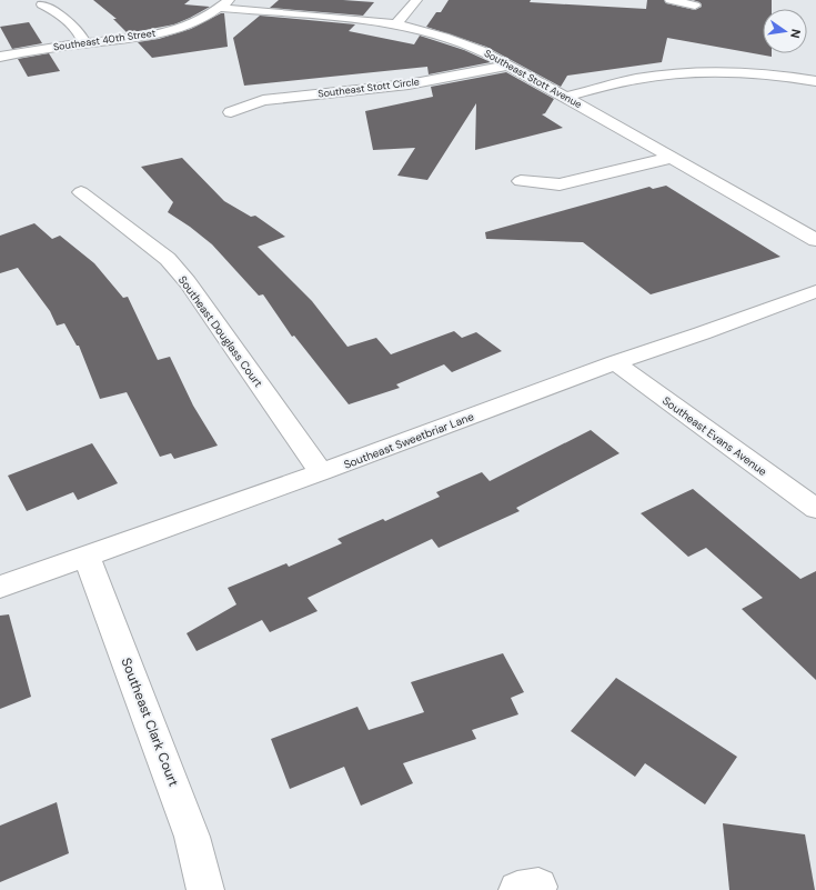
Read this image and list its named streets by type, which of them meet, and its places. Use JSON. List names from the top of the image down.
{
  "streets": {
    "street": [
      "Southeast 40th Street",
      "Southeast Stott Avenue",
      "Southeast Stott Circle",
      "Southeast Douglass Court",
      "Southeast Evans Avenue",
      "Southeast Sweetbriar Lane",
      "Southeast Clark Court"
    ]
  },
  "crossings": [
    ["Southeast 40th Street", "Southeast Stott Avenue"],
    ["Southeast Stott Avenue", "Southeast Stott Circle"],
    ["Southeast Douglass Court", "Southeast Sweetbriar Lane"],
    ["Southeast Evans Avenue", "Southeast Sweetbriar Lane"],
    ["Southeast Sweetbriar Lane", "Southeast Clark Court"]
  ],
  "north": "right"
}
